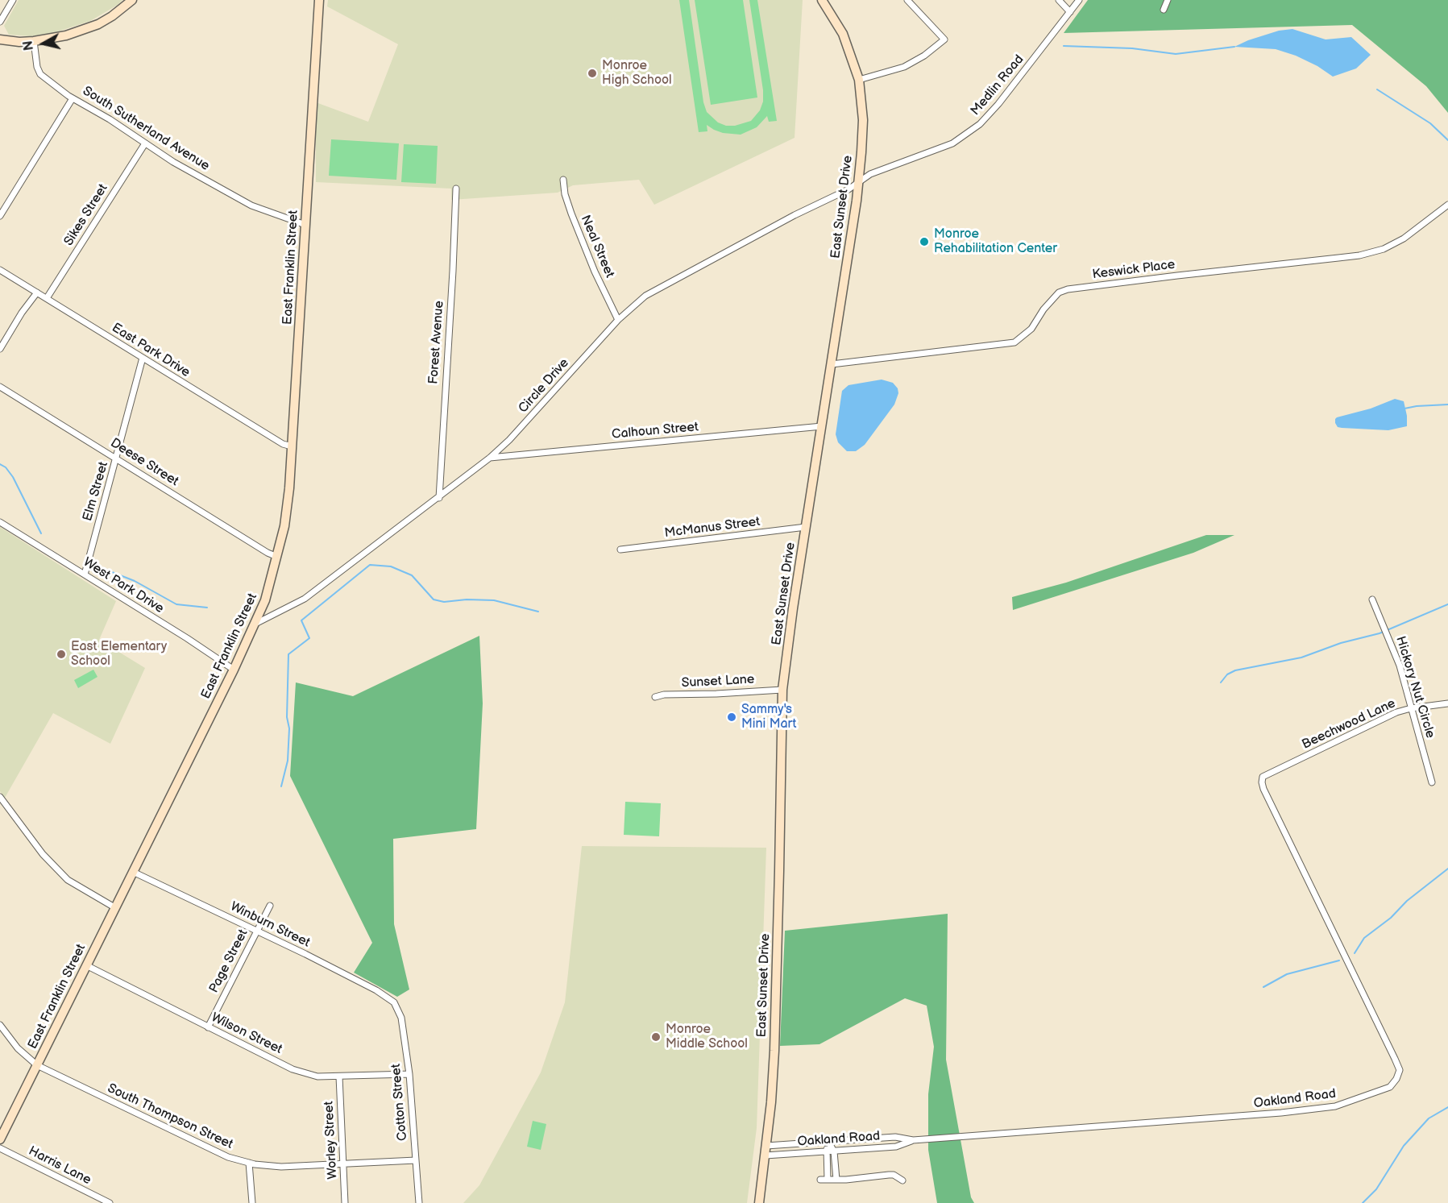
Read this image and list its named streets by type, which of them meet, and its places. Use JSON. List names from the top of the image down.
{
  "streets": {
    "street": [
      "Medlin Road",
      "South Sutherland Avenue",
      "East Sunset Drive",
      "Sikes Street",
      "Neal Street",
      "East Franklin Street",
      "Keswick Place",
      "Forest Avenue",
      "East Park Drive",
      "Circle Drive",
      "Calhoun Street",
      "Deese Street",
      "Elm Street",
      "McManus Street",
      "West Park Drive",
      "Sunset Lane",
      "Hickory Nut Circle",
      "Beechwood Lane",
      "Winburn Street",
      "Page Street",
      "Wilson Street",
      "Oakland Road",
      "Cotton Street",
      "South Thompson Street",
      "Worley Street",
      "Harris Lane"
    ]
  },
  "crossings": [
    ["Medlin Road", "East Sunset Drive"],
    ["Medlin Road", "Circle Drive"],
    ["South Sutherland Avenue", "Sikes Street"],
    ["South Sutherland Avenue", "East Franklin Street"],
    ["East Sunset Drive", "Keswick Place"],
    ["East Sunset Drive", "Circle Drive"],
    ["East Sunset Drive", "Calhoun Street"],
    ["East Sunset Drive", "McManus Street"],
    ["East Sunset Drive", "Sunset Lane"],
    ["East Sunset Drive", "Oakland Road"],
    ["Sikes Street", "East Park Drive"],
    ["Neal Street", "Circle Drive"],
    ["East Franklin Street", "East Park Drive"],
    ["East Franklin Street", "Circle Drive"],
    ["East Franklin Street", "Deese Street"],
    ["East Franklin Street", "West Park Drive"],
    ["East Franklin Street", "Winburn Street"],
    ["East Franklin Street", "Wilson Street"],
    ["East Franklin Street", "South Thompson Street"],
    ["Forest Avenue", "Circle Drive"],
    ["East Park Drive", "Elm Street"],
    ["Circle Drive", "Calhoun Street"],
    ["Deese Street", "Elm Street"],
    ["Elm Street", "West Park Drive"],
    ["Hickory Nut Circle", "Beechwood Lane"],
    ["Beechwood Lane", "Oakland Road"],
    ["Winburn Street", "Page Street"],
    ["Winburn Street", "Cotton Street"],
    ["Page Street", "Wilson Street"],
    ["Wilson Street", "Cotton Street"],
    ["Wilson Street", "Worley Street"],
    ["Cotton Street", "South Thompson Street"],
    ["South Thompson Street", "Worley Street"]
  ],
  "places": [
    "Monroe High School",
    "Monroe Rehabilitation Center",
    "East Elementary School",
    "Sammy's Mini Mart",
    "Monroe Middle School"
  ],
  "north": "left"
}
